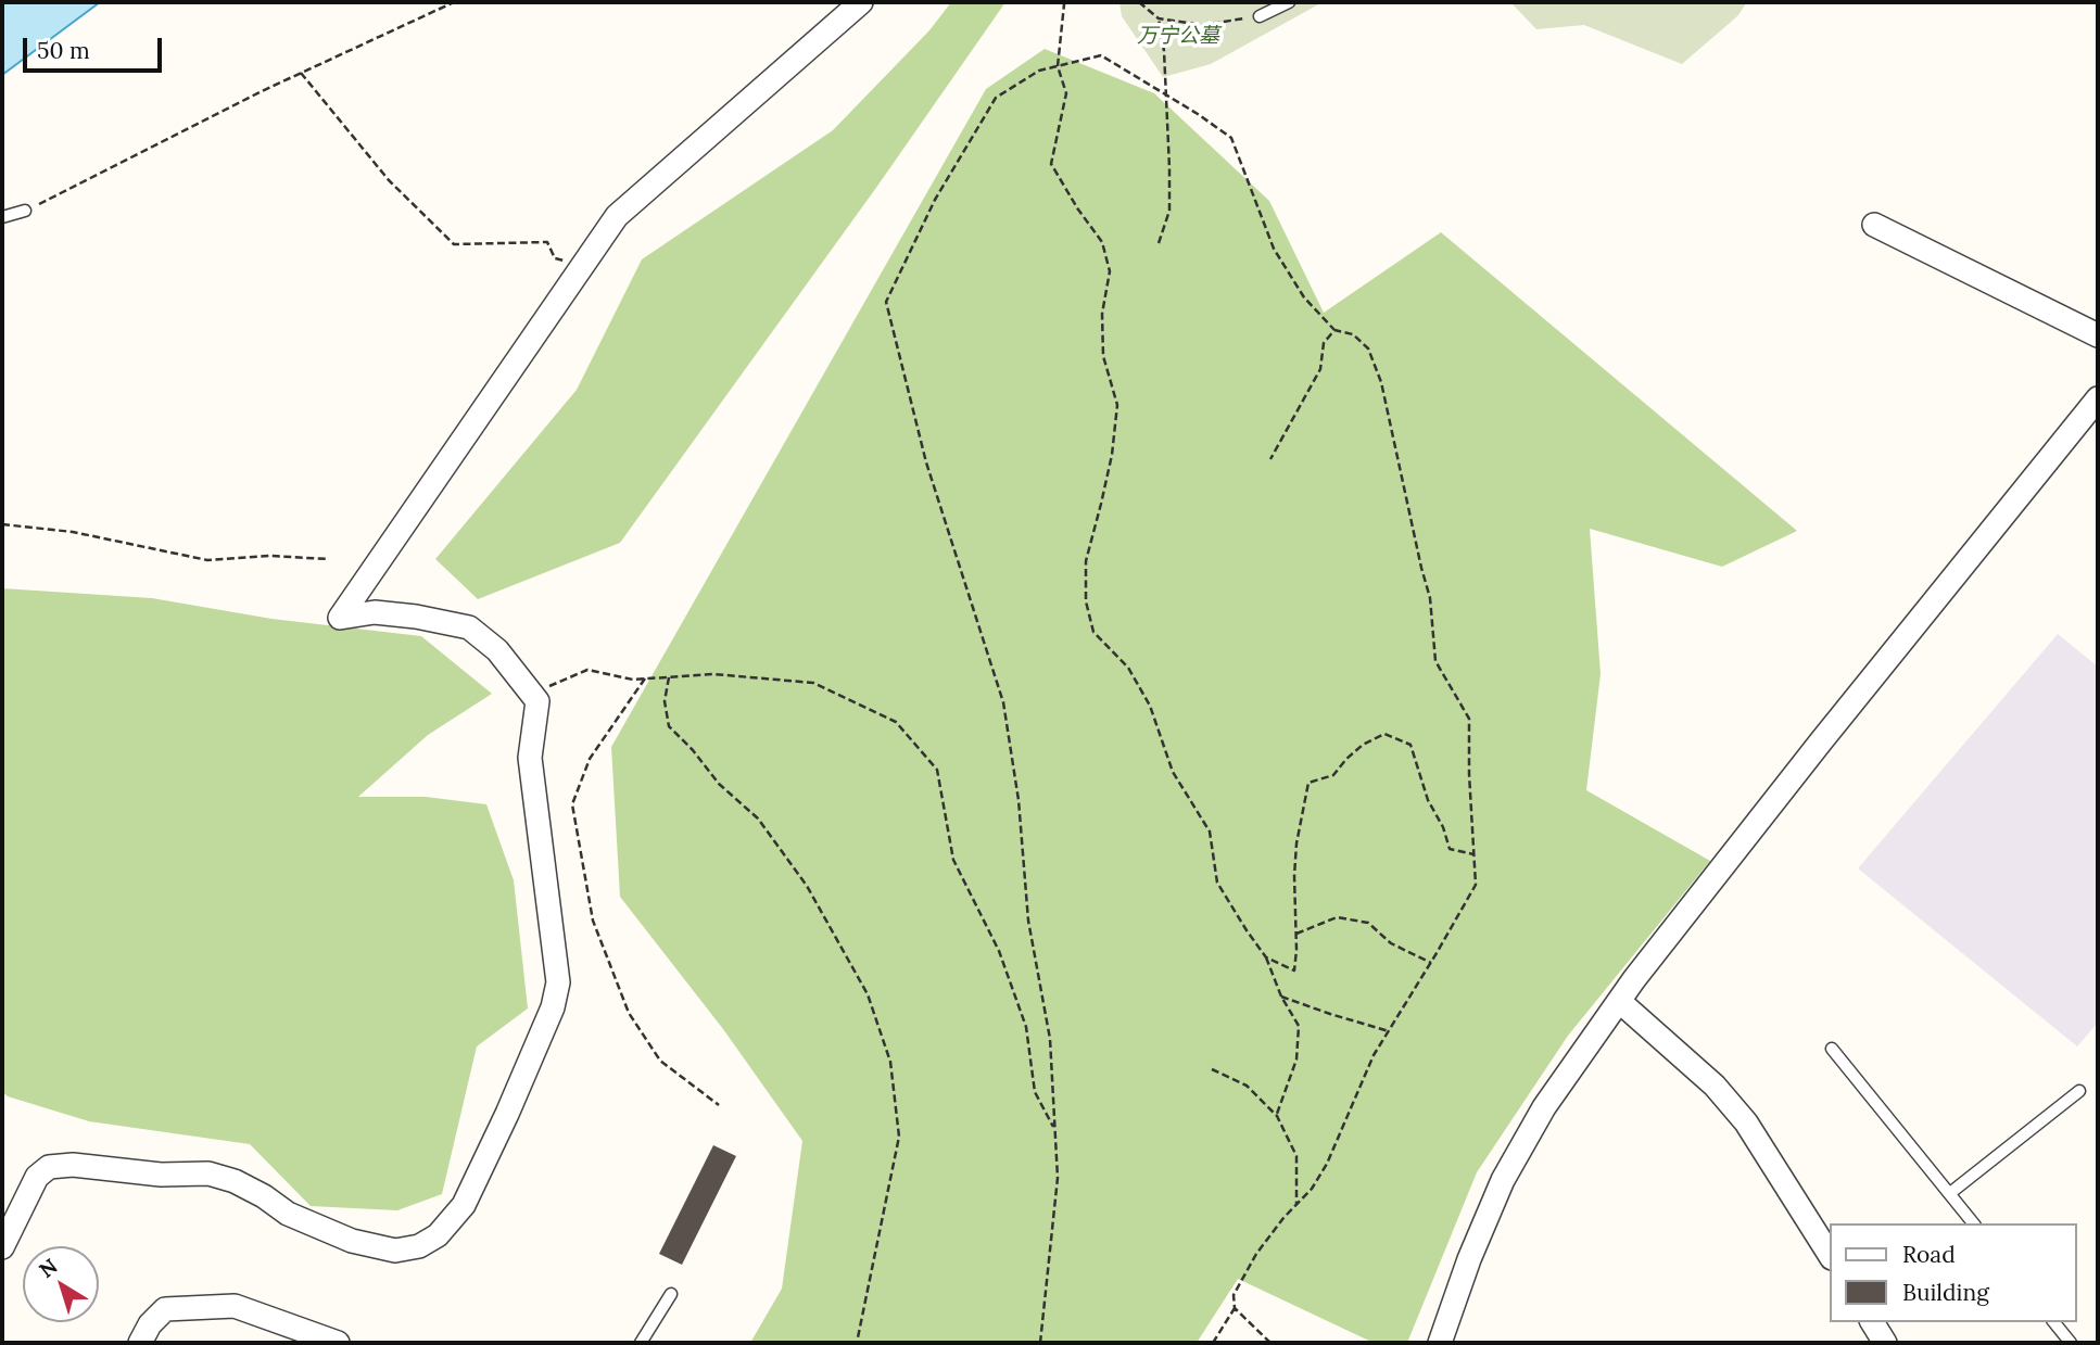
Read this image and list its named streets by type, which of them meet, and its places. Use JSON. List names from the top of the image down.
{
  "parks": ["万宁公墓"],
  "legend": ["Road", "Building"],
  "scale_bar": "50 m",
  "north": "top left"
}
